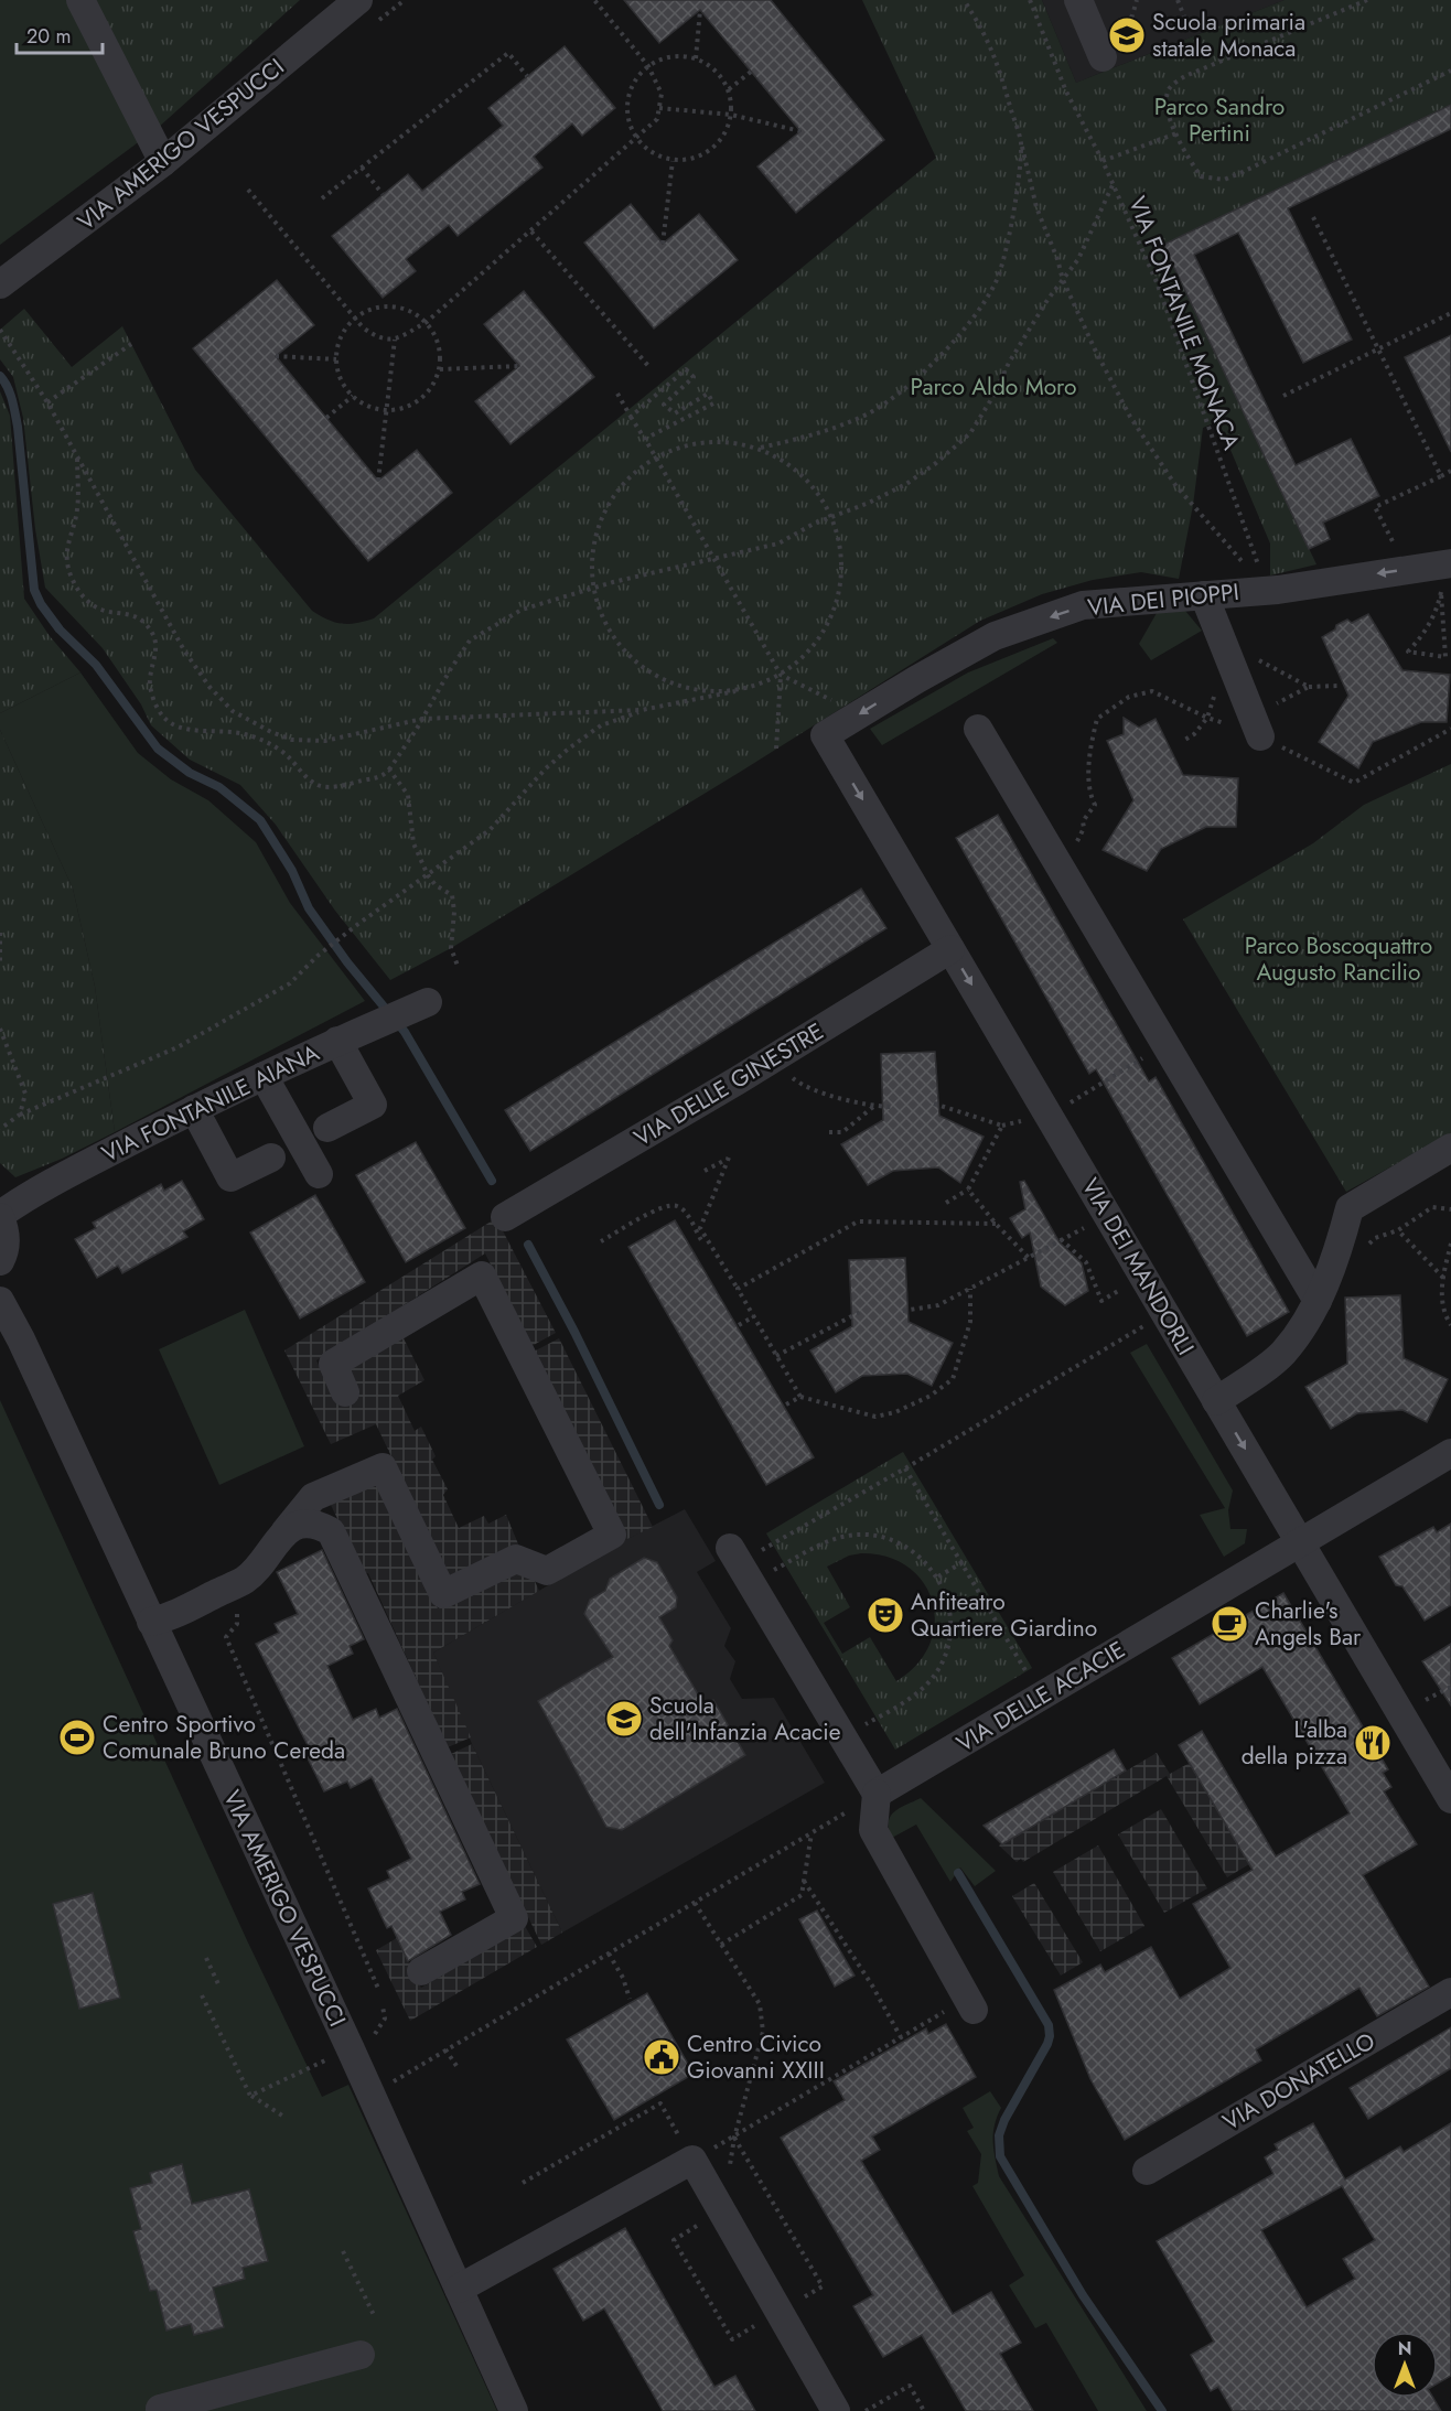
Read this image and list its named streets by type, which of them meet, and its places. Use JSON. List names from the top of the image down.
{
  "streets": {
    "street": [
      "VIA AMERIGO VESPUCCI",
      "VIA DEI PIOPPI",
      "VIA DELLE GINESTRE",
      "VIA FONTANILE AIANA",
      "VIA DEI MANDORLI",
      "VIA DELLE ACACIE",
      "VIA DONATELLO"
    ],
    "path": ["VIA FONTANILE MONACA"]
  },
  "crossings": [
    ["VIA FONTANILE MONACA", "VIA DEI PIOPPI"],
    ["VIA DEI PIOPPI", "VIA DEI MANDORLI"],
    ["VIA DELLE GINESTRE", "VIA DEI MANDORLI"],
    ["VIA DEI MANDORLI", "VIA DELLE ACACIE"]
  ],
  "one_way": ["VIA DEI PIOPPI"],
  "parks": ["Parco Sandro Pertini", "Parco Aldo Moro", "Parco Boscoquattro Augusto Rancilio"],
  "places": {
    "school or university": ["Scuola primaria statale Monaca", "Scuola dell'Infanzia Acacie"],
    "theatre": ["Anfiteatro Quartiere Giardino"],
    "cafe": ["Charlie's Angels Bar"],
    "sports": ["Centro Sportivo Comunale Bruno Cereda"],
    "restaurant": ["L'alba della pizza"],
    "public building": ["Centro Civico Giovanni XXIII"]
  },
  "scale_bar": "20 m",
  "north": "top"
}
